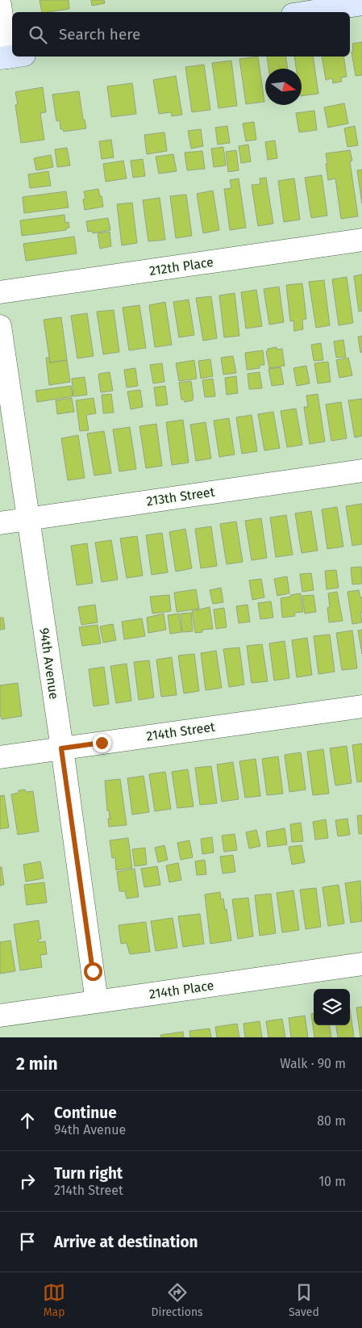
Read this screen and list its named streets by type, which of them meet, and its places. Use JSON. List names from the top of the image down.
{
  "streets": {
    "street": [
      "212th Place",
      "213th Street",
      "94th Avenue",
      "214th Street",
      "214th Place"
    ]
  },
  "crossings": [
    ["213th Street", "94th Avenue"],
    ["94th Avenue", "214th Street"],
    ["94th Avenue", "214th Place"]
  ],
  "north": "right",
  "page": {
    "search": "Search here",
    "heading": ["2 min", "Walk · 90 m"],
    "list": [
      ["Continue", "94th Avenue", "80 m"],
      ["Turn right", "214th Street", "10 m"],
      "Arrive at destination"
    ],
    "nav": ["Map", "Directions", "Saved"]
  }
}
